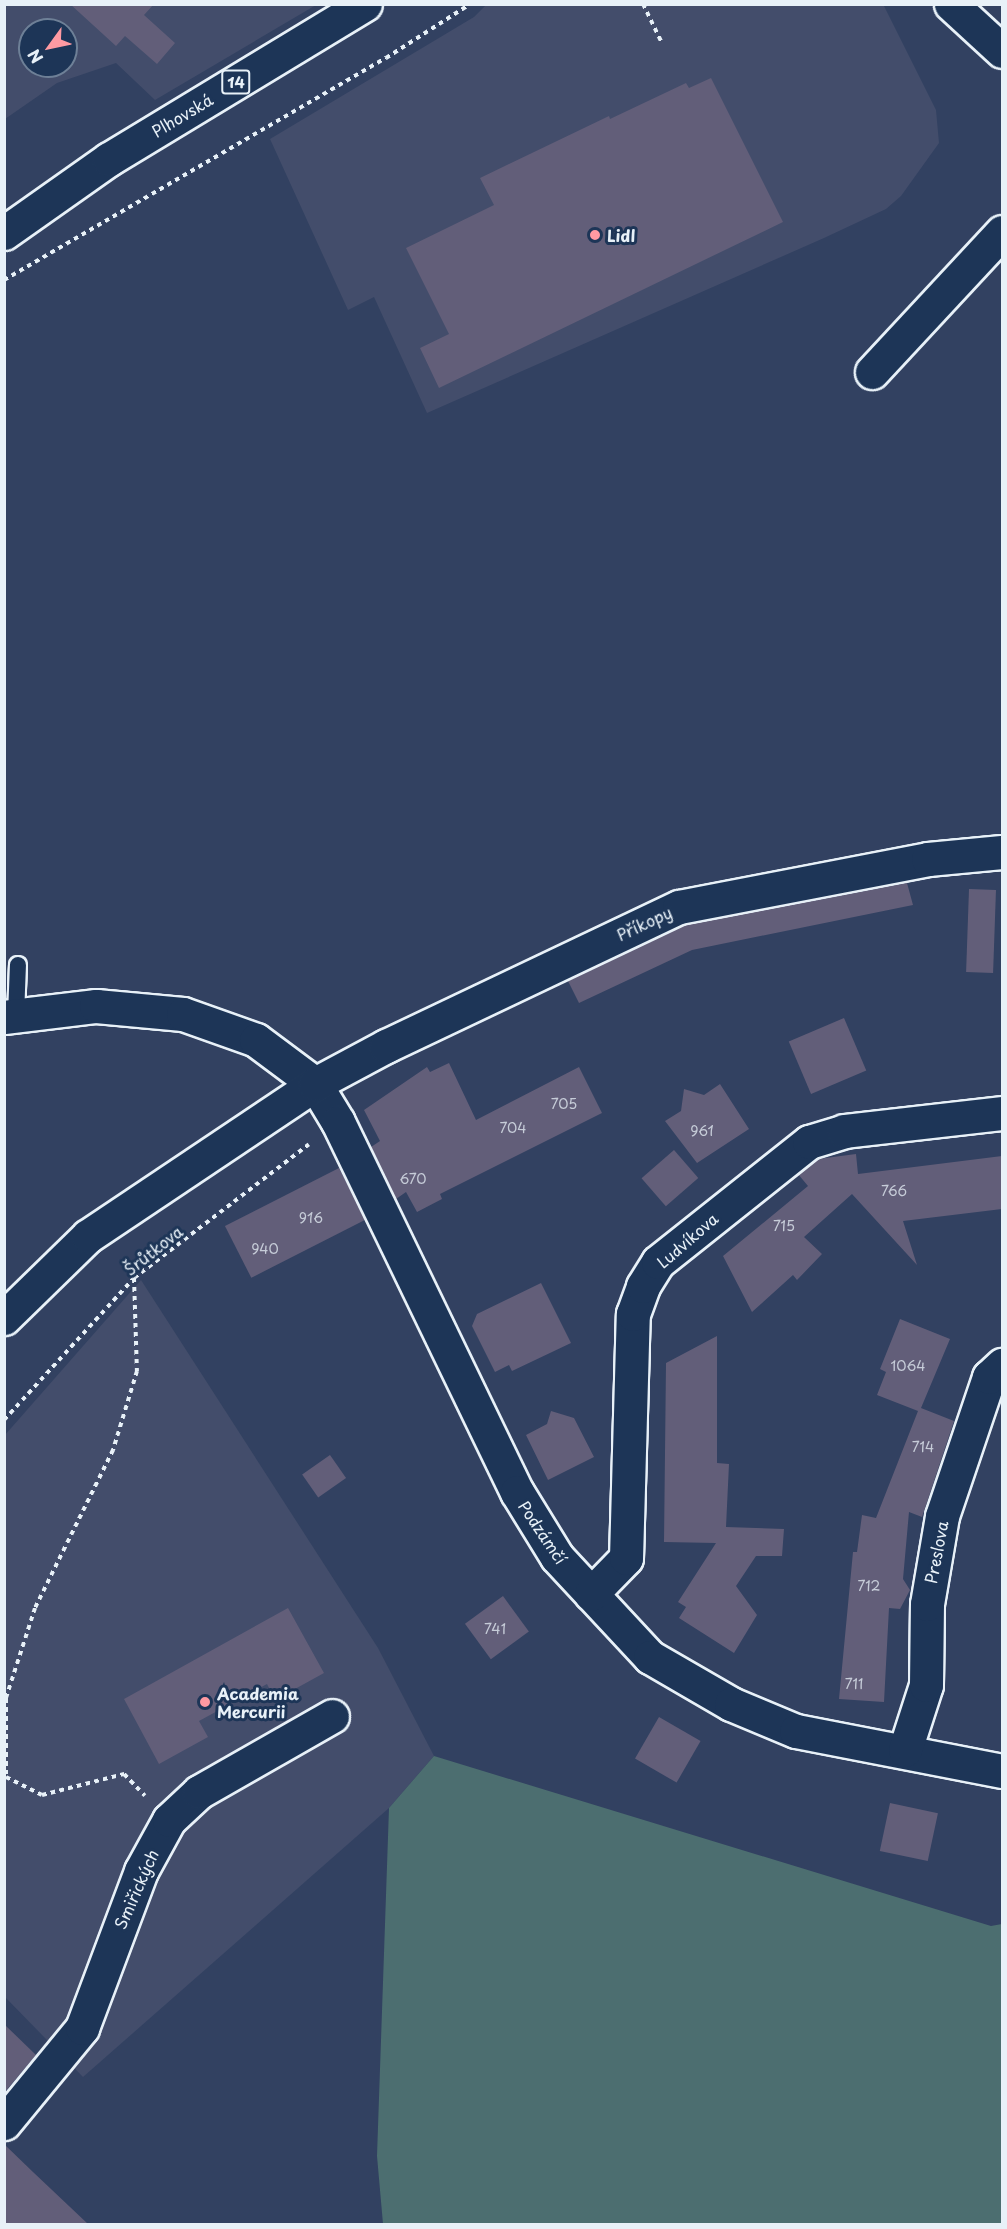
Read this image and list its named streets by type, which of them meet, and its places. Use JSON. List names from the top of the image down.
{
  "streets": {
    "street": [
      "14",
      "Plhovská",
      "Příkopy",
      "Ludvíkova",
      "Podzámčí",
      "Preslova",
      "Smiřických"
    ],
    "path": ["Šrůtkova"]
  },
  "crossings": [
    ["Příkopy", "Podzámčí"],
    ["Ludvíkova", "Podzámčí"],
    ["Šrůtkova", "Podzámčí"],
    ["Podzámčí", "Preslova"]
  ],
  "places": ["Lidl", "Academia Mercurii"],
  "house_numbers": [
    "705",
    "704",
    "961",
    "670",
    "766",
    "916",
    "715",
    "940",
    "1064",
    "714",
    "712",
    "741",
    "711"
  ],
  "north": "bottom left"
}
